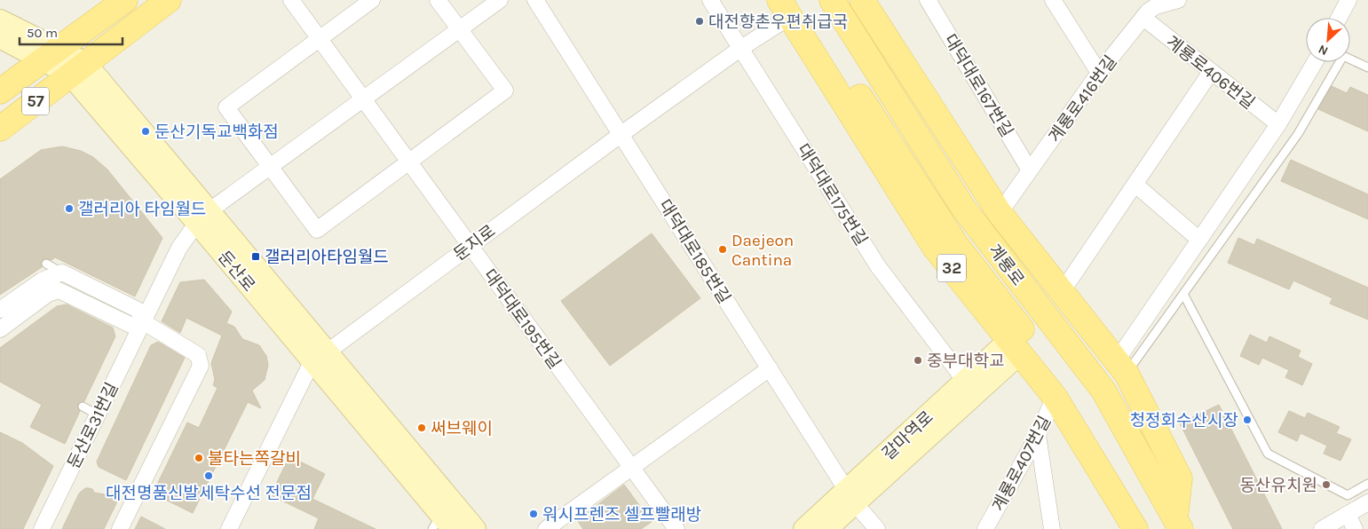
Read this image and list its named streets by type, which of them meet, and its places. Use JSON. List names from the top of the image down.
{
  "streets": {
    "main road": ["57", "계룡로", "32"],
    "street": [
      "계룡로406번길",
      "대덕대로167번길",
      "계룡로416번길",
      "대덕대로175번길",
      "둔지로",
      "대덕대로185번길",
      "둔산로",
      "대덕대로195번길",
      "둔산로31번길",
      "갈마역로",
      "계룡로407번길"
    ]
  },
  "crossings": [
    ["계룡로406번길", "계룡로416번길"],
    ["대덕대로167번길", "계룡로416번길"],
    ["57", "둔산로"],
    ["대덕대로175번길", "둔지로"],
    ["대덕대로175번길", "갈마역로"],
    ["둔지로", "대덕대로185번길"],
    ["둔지로", "계룡로"],
    ["둔지로", "32"],
    ["둔지로", "둔산로"],
    ["둔지로", "대덕대로195번길"],
    ["대덕대로185번길", "갈마역로"],
    ["계룡로", "32"],
    ["32", "갈마역로"],
    ["32", "계룡로407번길"],
    ["둔산로", "둔산로31번길"]
  ],
  "places": {
    "other": [
      "대전향촌우편취급국",
      "둔산기독교백화점",
      "갤러리아 타임월드",
      "Daejeon Cantina",
      "중부대학교",
      "청정회수산시장",
      "써브웨이",
      "불타는쪽갈비",
      "대전명품신발세탁수선 전문점",
      "동산유치원",
      "워시프렌즈 셀프빨래방"
    ],
    "transit": ["갤러리아타임월드"]
  },
  "scale_bar": "50 m",
  "north": "bottom left"
}
